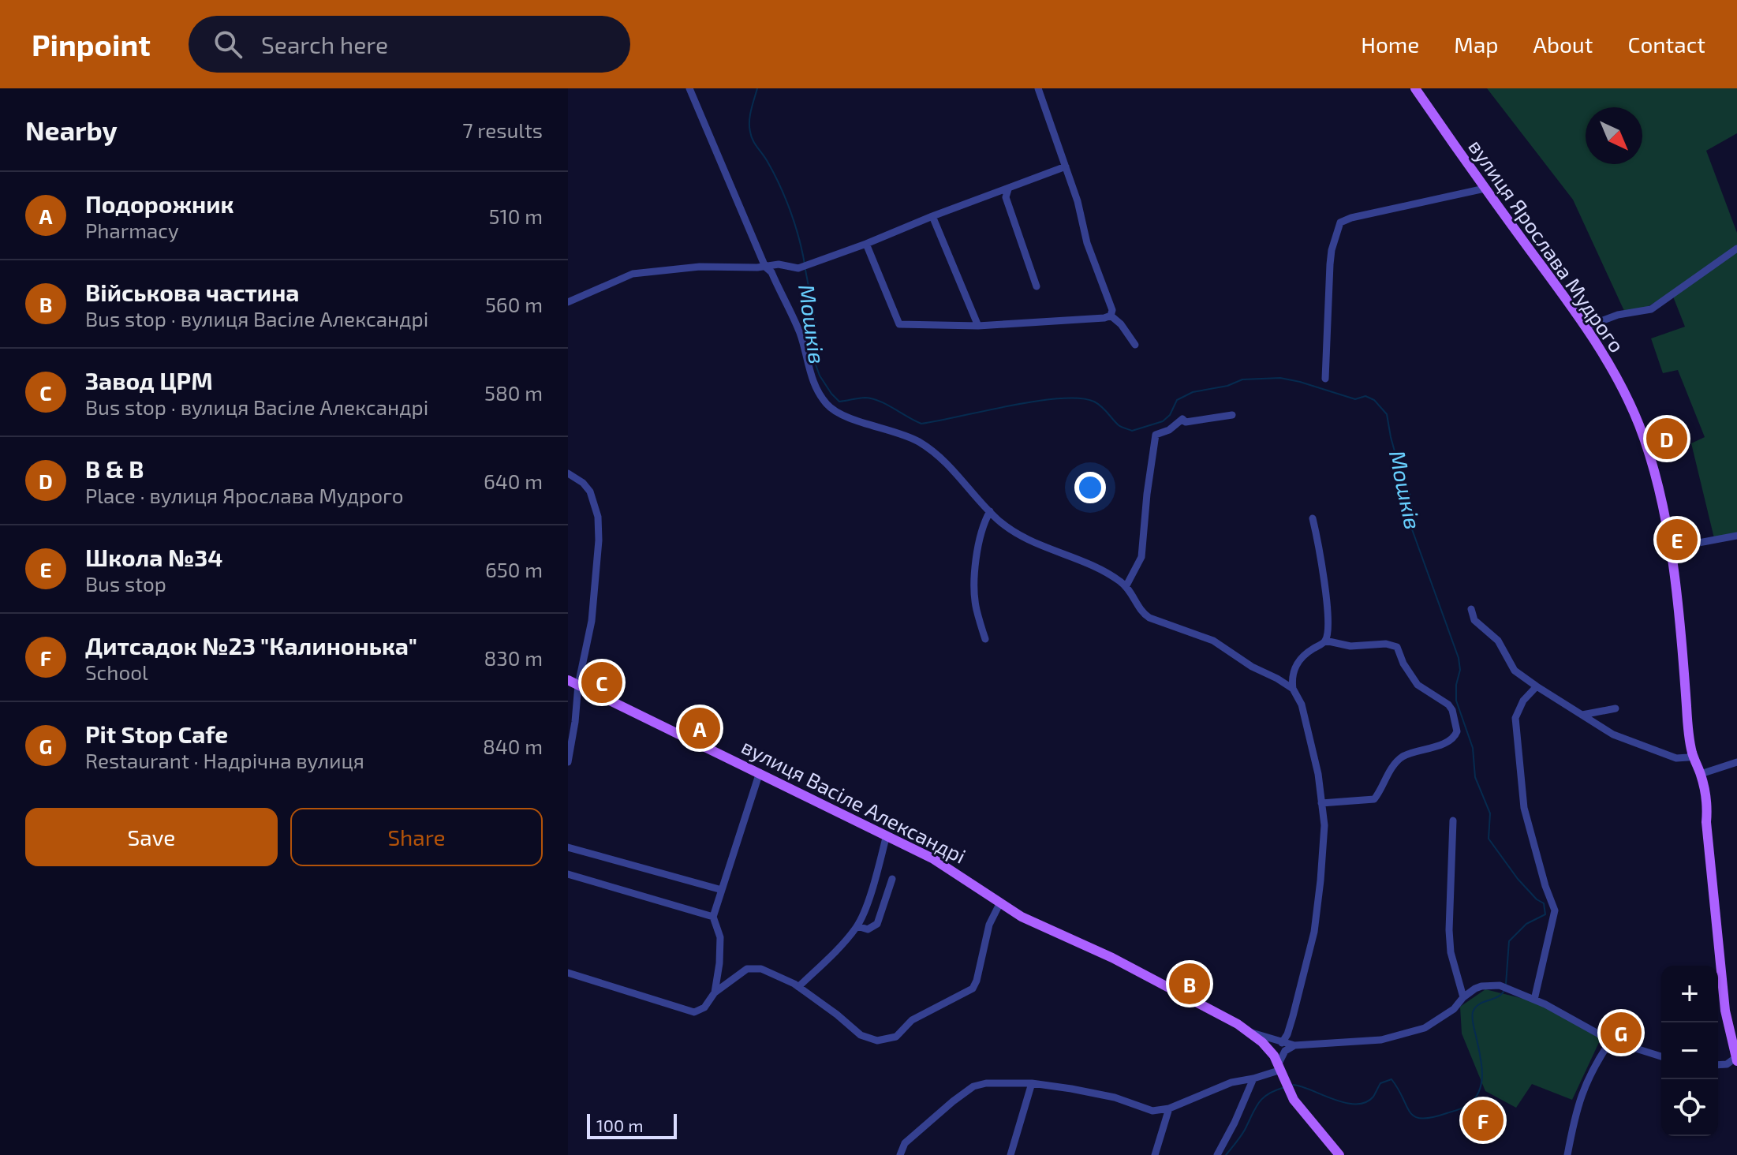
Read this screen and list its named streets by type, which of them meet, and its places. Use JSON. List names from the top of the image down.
{
  "streets": {
    "main road": ["вулиця Ярослава Мудрого", "вулиця Васіле Александрі"]
  },
  "water": ["Мошків"],
  "scale_bar": "100 m",
  "north": "bottom right",
  "page": {
    "header": "Pinpoint",
    "search": "Search here",
    "nav": [
      "Home",
      "Map",
      "About",
      "Contact"
    ],
    "heading": ["Nearby", "7 results"],
    "list": [
      {
        "mark": "A",
        "name": "Подорожник",
        "note": "Pharmacy",
        "value": "510 m"
      },
      {
        "mark": "B",
        "name": "Військова частина",
        "note": "Bus stop · вулиця Васіле Александрі",
        "value": "560 m"
      },
      {
        "mark": "C",
        "name": "Завод ЦРМ",
        "note": "Bus stop · вулиця Васіле Александрі",
        "value": "580 m"
      },
      {
        "mark": "D",
        "name": "B & B",
        "note": "Place · вулиця Ярослава Мудрого",
        "value": "640 m"
      },
      {
        "mark": "E",
        "name": "Школа №34",
        "note": "Bus stop",
        "value": "650 m"
      },
      {
        "mark": "F",
        "name": "Дитсадок №23 \"Калинонька\"",
        "note": "School",
        "value": "830 m"
      },
      {
        "mark": "G",
        "name": "Pit Stop Cafe",
        "note": "Restaurant · Надрічна вулиця",
        "value": "840 m"
      }
    ],
    "pins": [
      "D",
      "E",
      "C",
      "A",
      "B",
      "G",
      "F"
    ],
    "buttons": ["Save", "Share"],
    "map_buttons": ["+", "−"],
    "scale": "100 m"
  }
}
